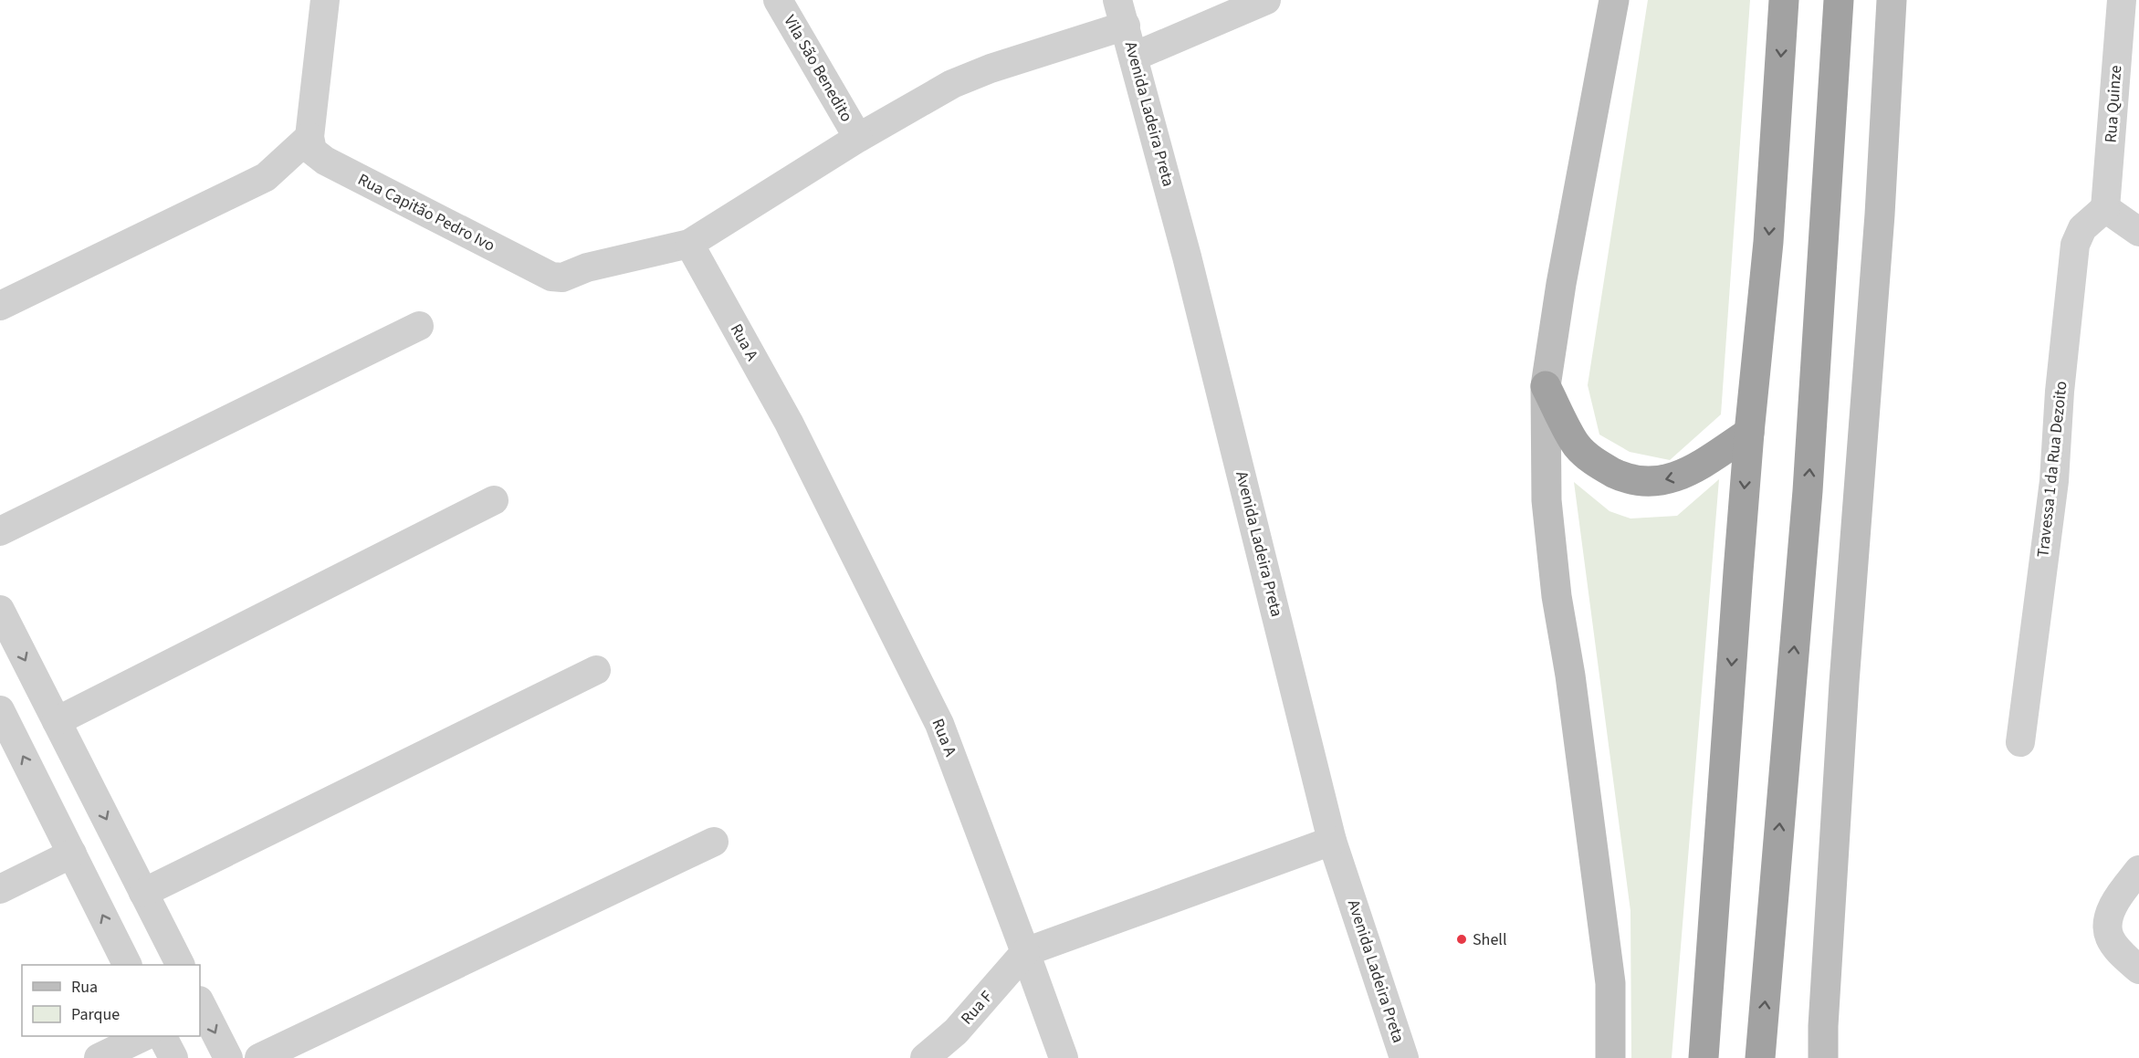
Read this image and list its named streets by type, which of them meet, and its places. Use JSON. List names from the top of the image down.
{
  "streets": {
    "street": [
      "Vila São Benedito",
      "Rua Quinze",
      "Avenida Ladeira Preta",
      "Rua Capitão Pedro Ivo",
      "Rua A",
      "Travessa 1 da Rua Dezoito",
      "Rua F"
    ]
  },
  "crossings": [
    ["Vila São Benedito", "Rua Capitão Pedro Ivo"],
    ["Rua Quinze", "Travessa 1 da Rua Dezoito"],
    ["Avenida Ladeira Preta", "Rua Capitão Pedro Ivo"],
    ["Rua Capitão Pedro Ivo", "Rua A"],
    ["Rua A", "Rua F"]
  ],
  "places": ["Shell"],
  "legend": ["Rua", "Parque"]
}
